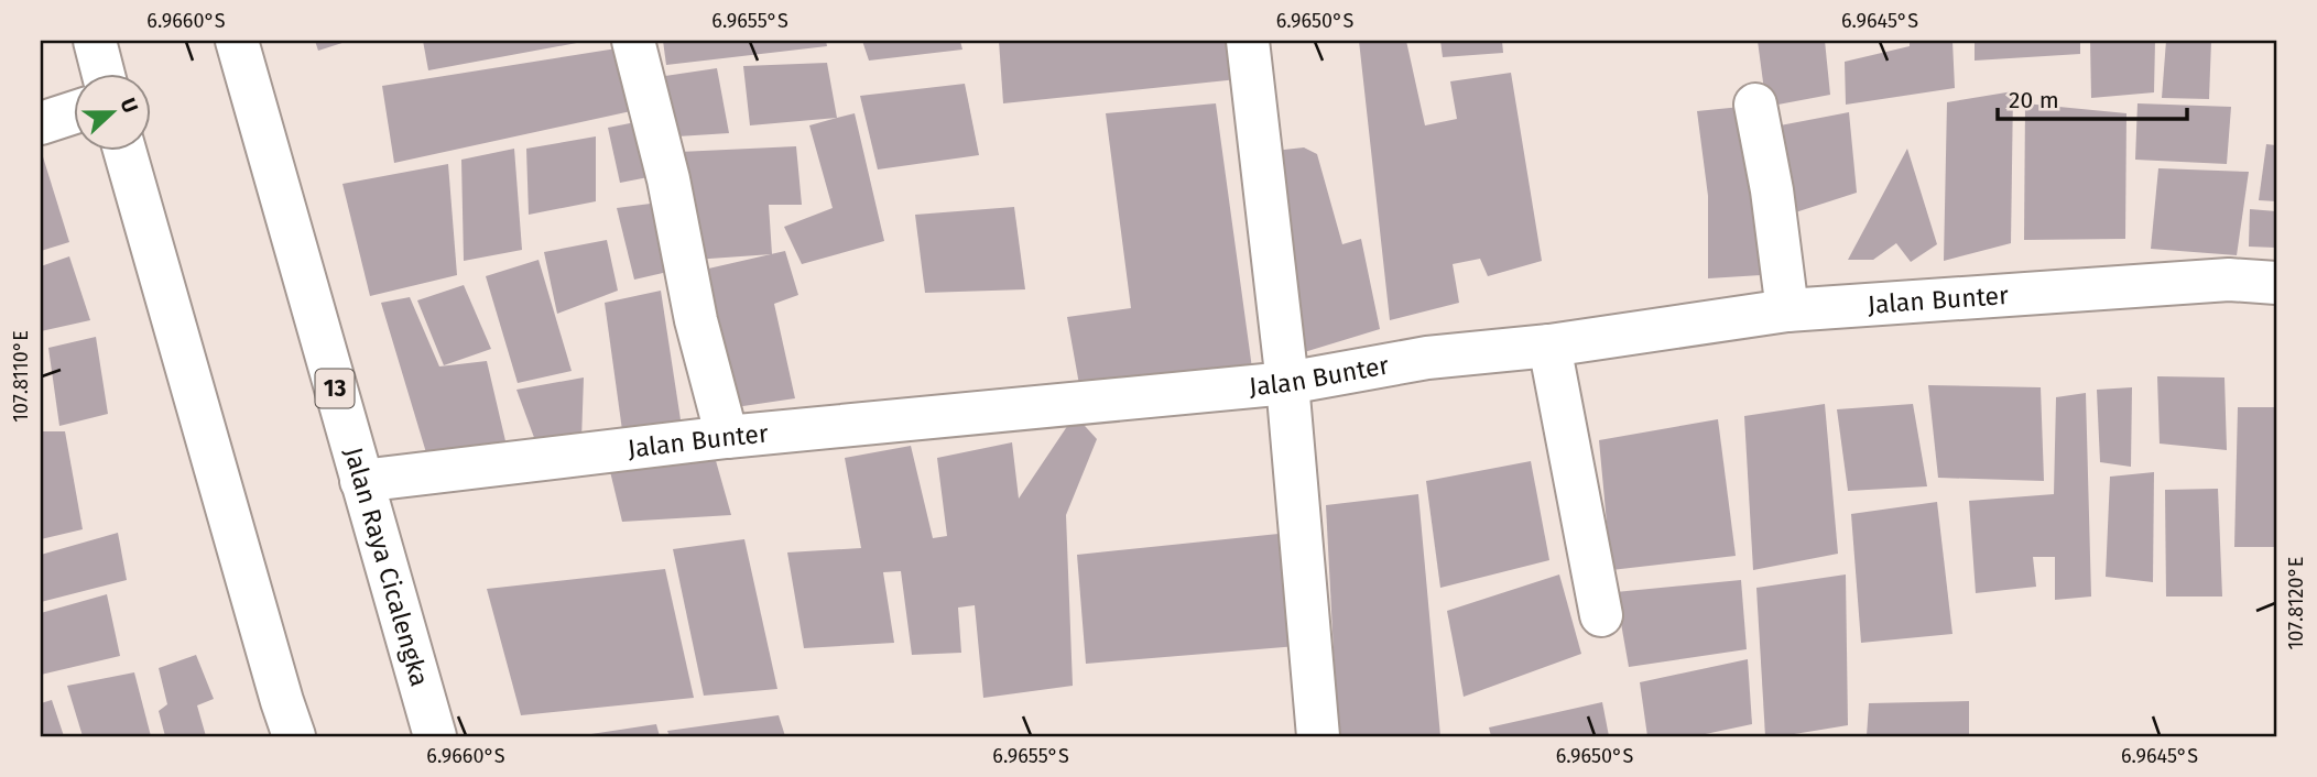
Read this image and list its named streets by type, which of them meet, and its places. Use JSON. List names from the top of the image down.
{
  "streets": {
    "main road": ["Jalan Bunter", "13", "Jalan Raya Cicalengka"]
  },
  "crossings": [
    ["Jalan Bunter", "Jalan Raya Cicalengka"]
  ],
  "scale_bar": "20 m",
  "north": "right",
  "coordinates": [
    "6.9660°S",
    "6.9655°S",
    "6.9650°S",
    "6.9645°S",
    "107.8110°E",
    "107.8120°E"
  ]
}
